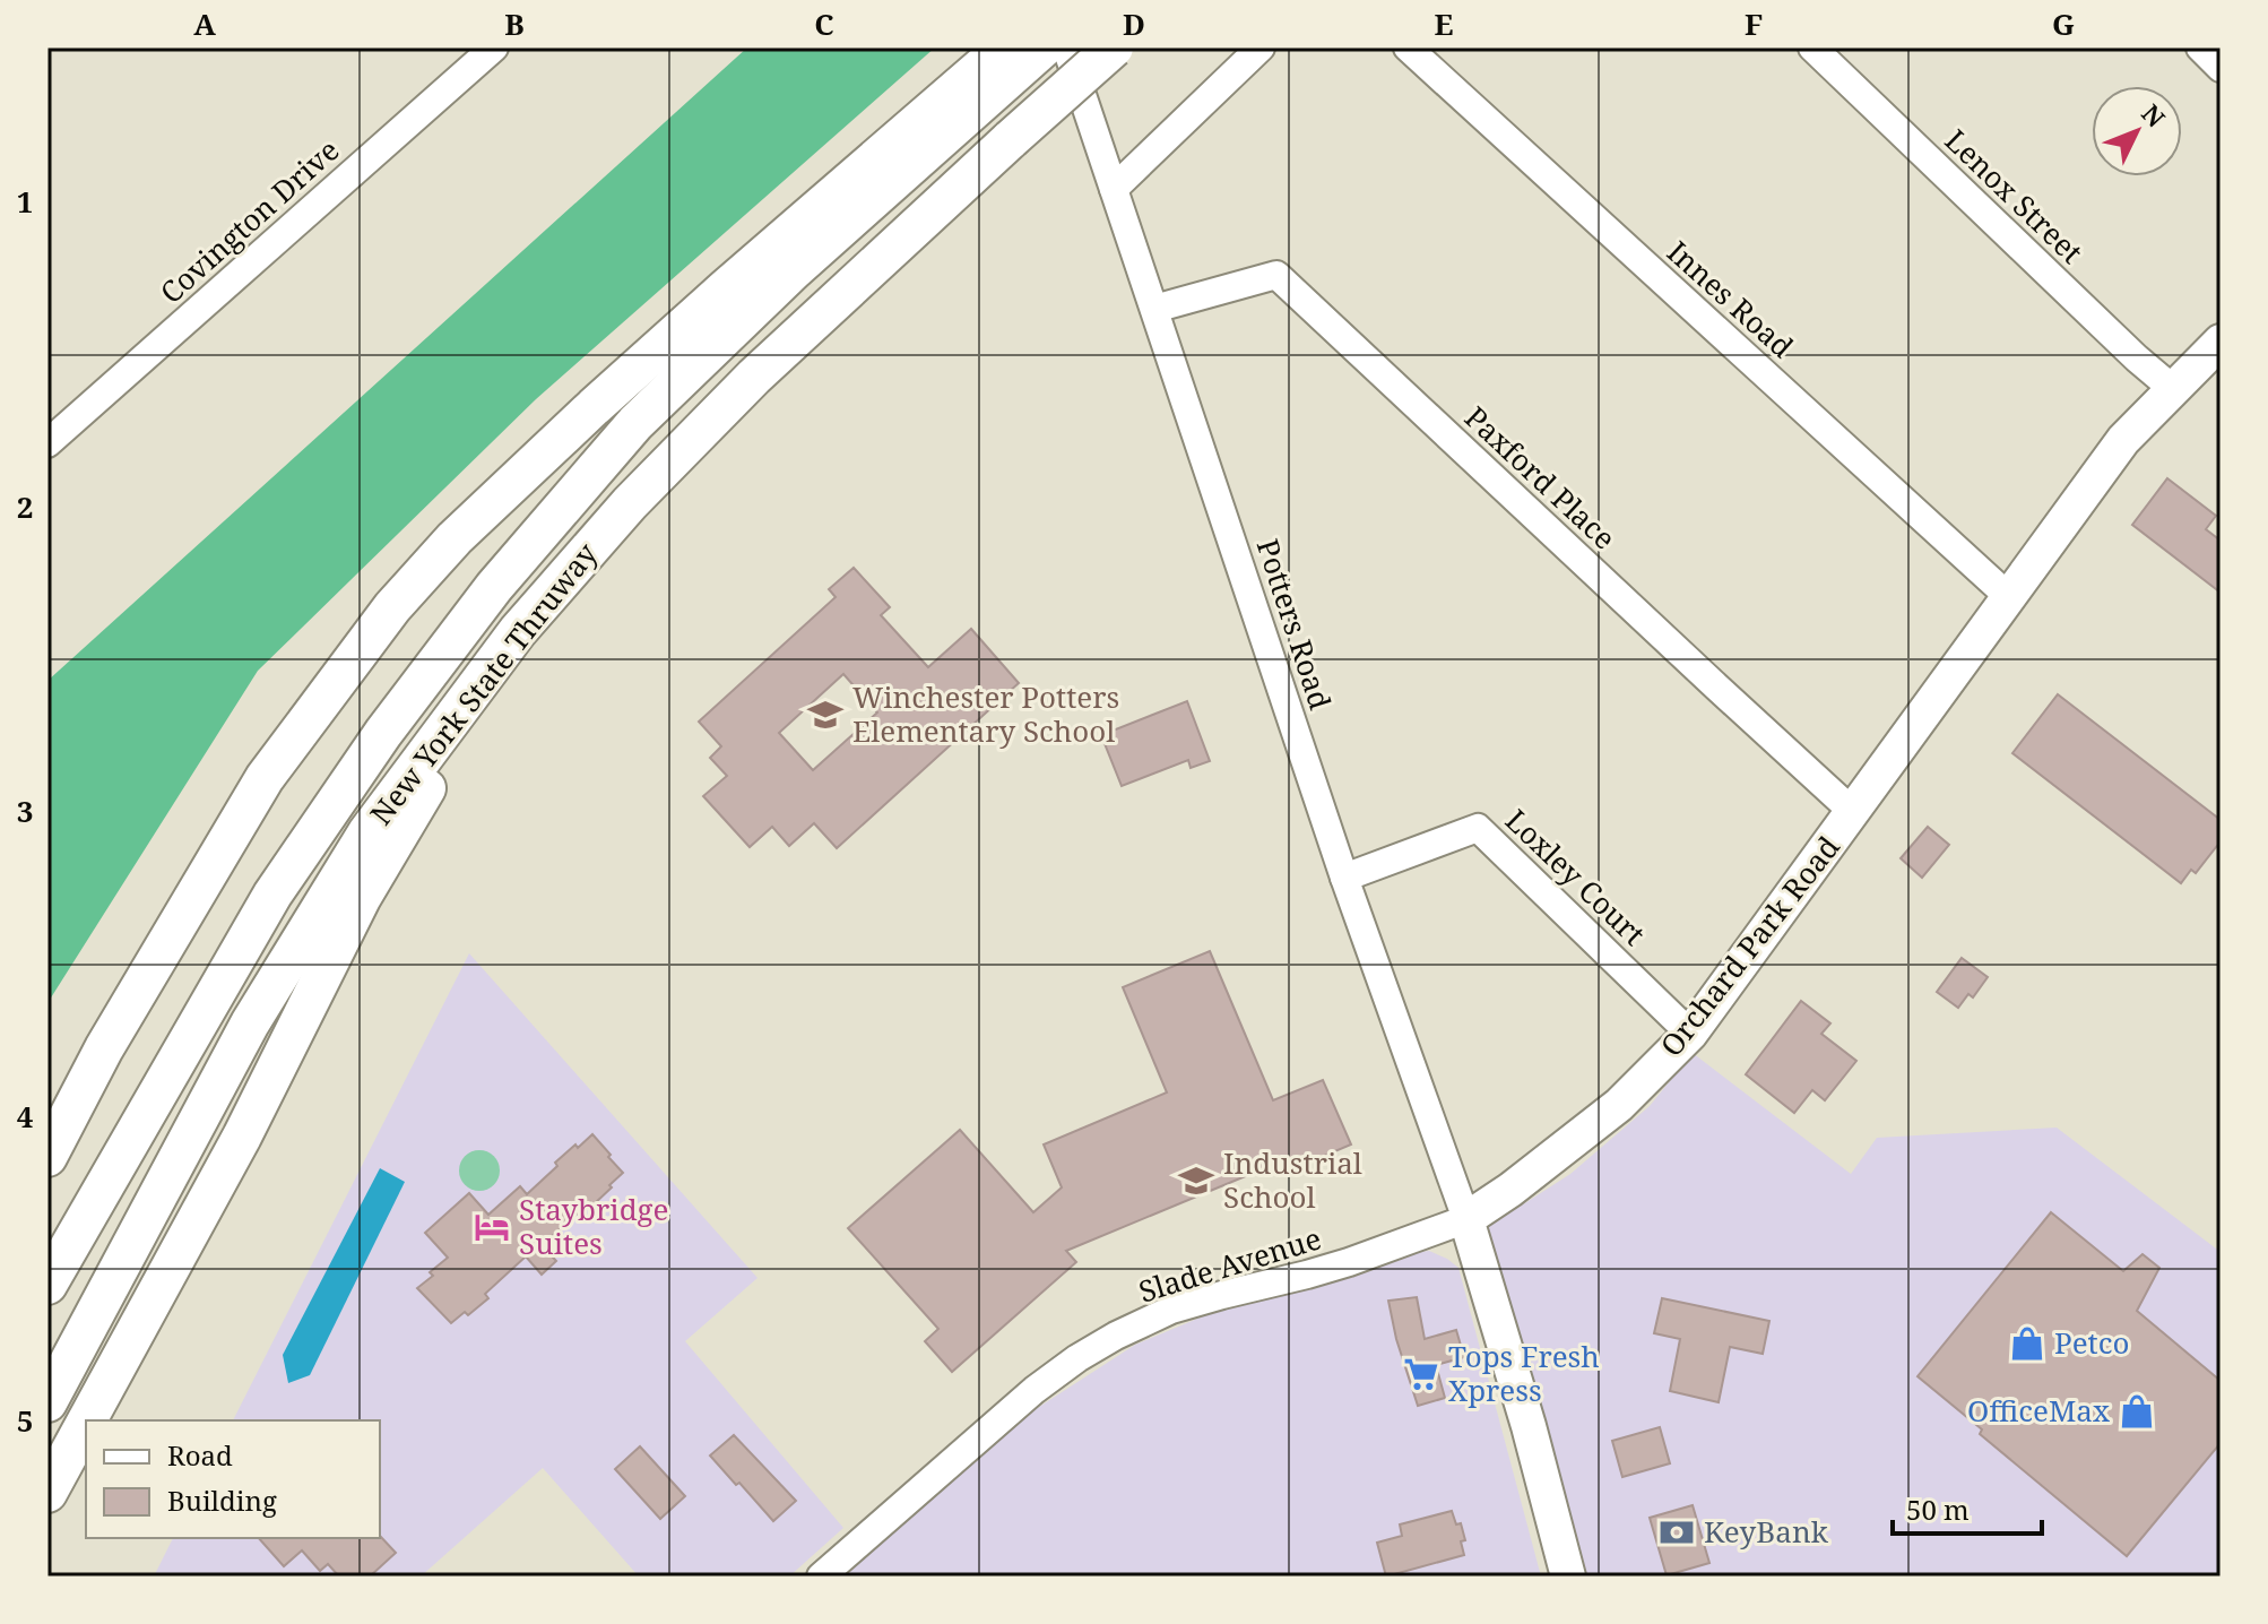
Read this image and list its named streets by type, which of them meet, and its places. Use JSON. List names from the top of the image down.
{
  "streets": {
    "highway": ["New York State Thruway"],
    "main road": ["Orchard Park Road"],
    "street": [
      "Lenox Street",
      "Covington Drive",
      "Innes Road",
      "Paxford Place",
      "Potters Road",
      "Loxley Court",
      "Slade Avenue"
    ]
  },
  "crossings": [
    ["Lenox Street", "Orchard Park Road"],
    ["Innes Road", "Orchard Park Road"],
    ["Paxford Place", "Potters Road"],
    ["Paxford Place", "Orchard Park Road"],
    ["Potters Road", "Loxley Court"],
    ["Potters Road", "Orchard Park Road"],
    ["Potters Road", "Slade Avenue"],
    ["Loxley Court", "Orchard Park Road"],
    ["Orchard Park Road", "Slade Avenue"]
  ],
  "places": {
    "school or university": ["Winchester Potters Elementary School", "Industrial School"],
    "hotel": ["Staybridge Suites"],
    "shop": ["Petco", "OfficeMax"],
    "supermarket": ["Tops Fresh Xpress"],
    "bank": ["KeyBank"]
  },
  "legend": ["Road", "Building"],
  "scale_bar": "50 m",
  "north": "top right",
  "grid": {
    "columns": [
      "A",
      "B",
      "C",
      "D",
      "E",
      "F",
      "G"
    ],
    "rows": [
      "1",
      "2",
      "3",
      "4",
      "5"
    ]
  }
}
